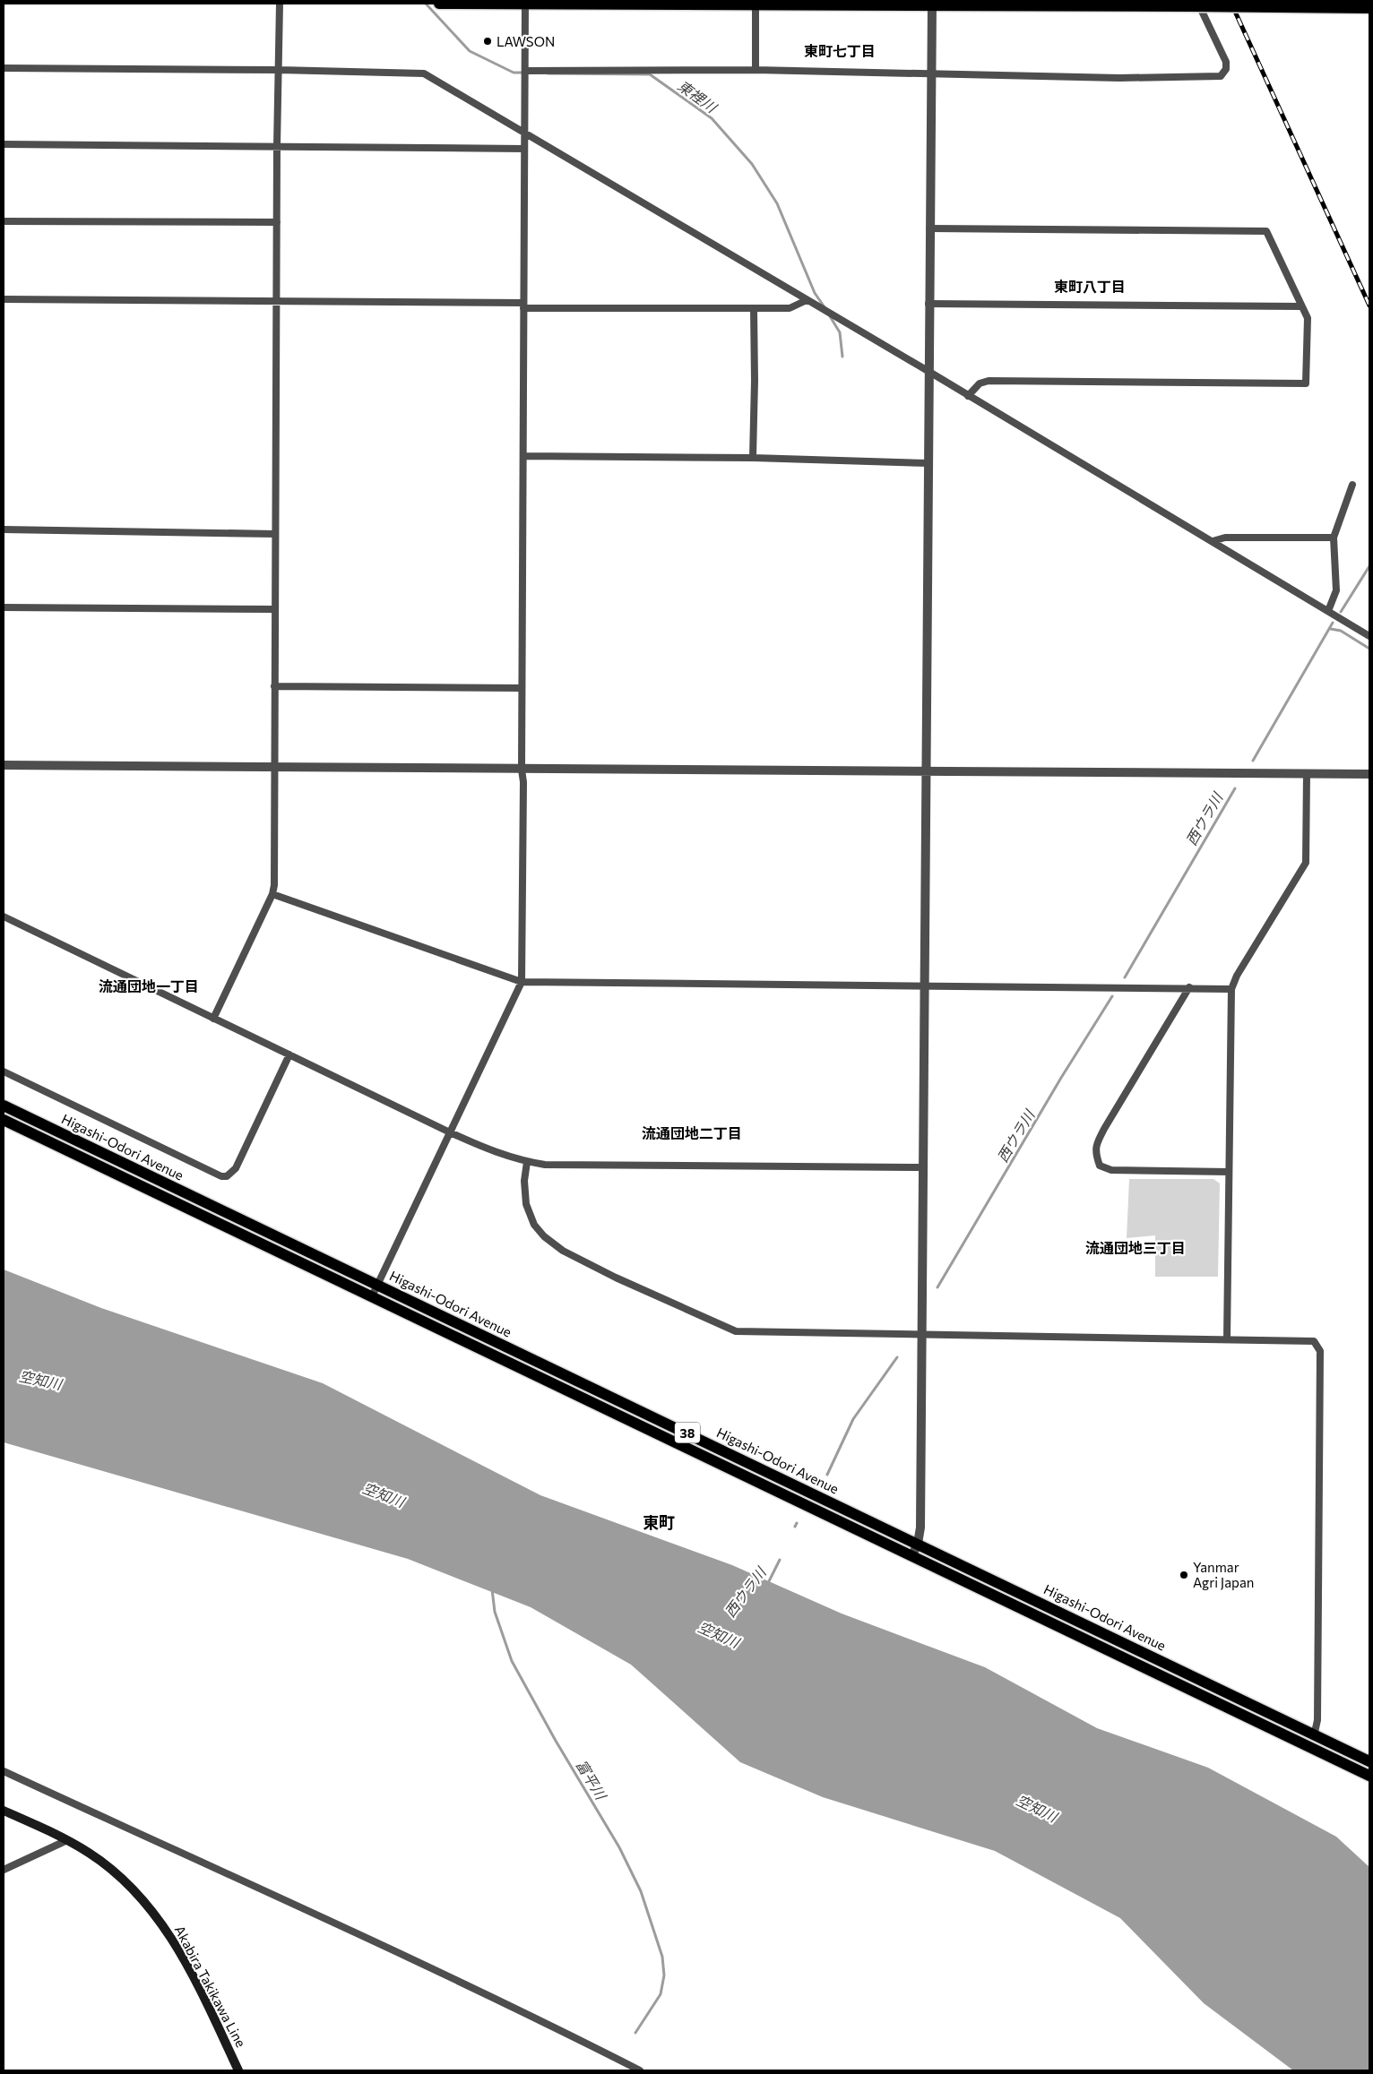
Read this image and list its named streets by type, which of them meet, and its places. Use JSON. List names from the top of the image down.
{
  "streets": {
    "highway": ["Higashi-Odori Avenue", "38"],
    "main road": ["Akabira Takikawa Line"]
  },
  "districts": [
    "東町七丁目",
    "東町八丁目",
    "流通団地一丁目",
    "流通団地二丁目",
    "流通団地三丁目",
    "東町"
  ],
  "water": [
    "東裡川",
    "西ウラ川",
    "空知川",
    "富平川"
  ],
  "places": ["LAWSON", "Yanmar Agri Japan"]
}
